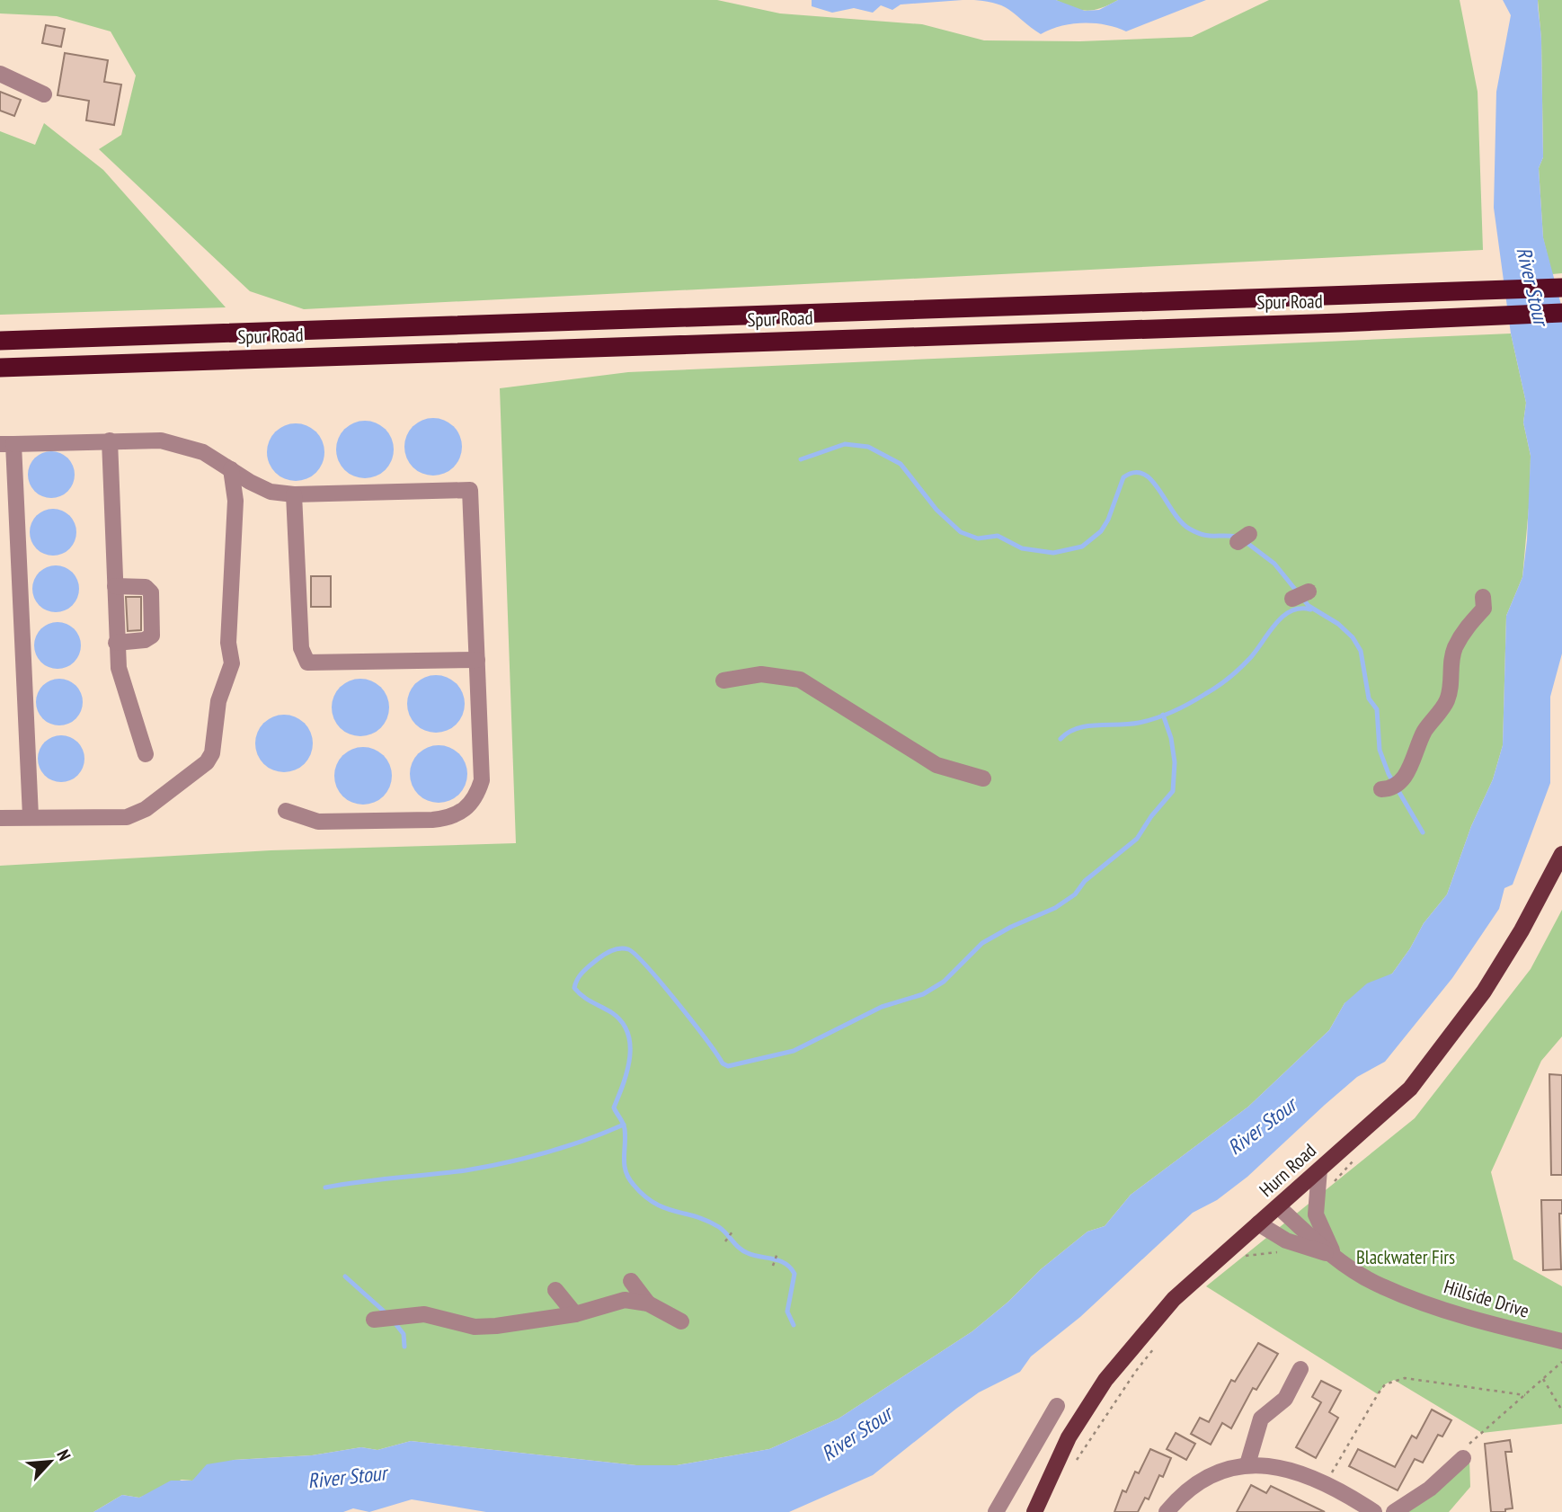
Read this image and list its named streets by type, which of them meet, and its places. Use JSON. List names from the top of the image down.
{
  "streets": {
    "highway": ["Spur Road"],
    "main road": ["Hurn Road"],
    "street": ["Hillside Drive"]
  },
  "crossings": [
    ["Hurn Road", "Hillside Drive"]
  ],
  "water": ["River Stour"],
  "parks": ["Blackwater Firs"],
  "north": "top right"
}
